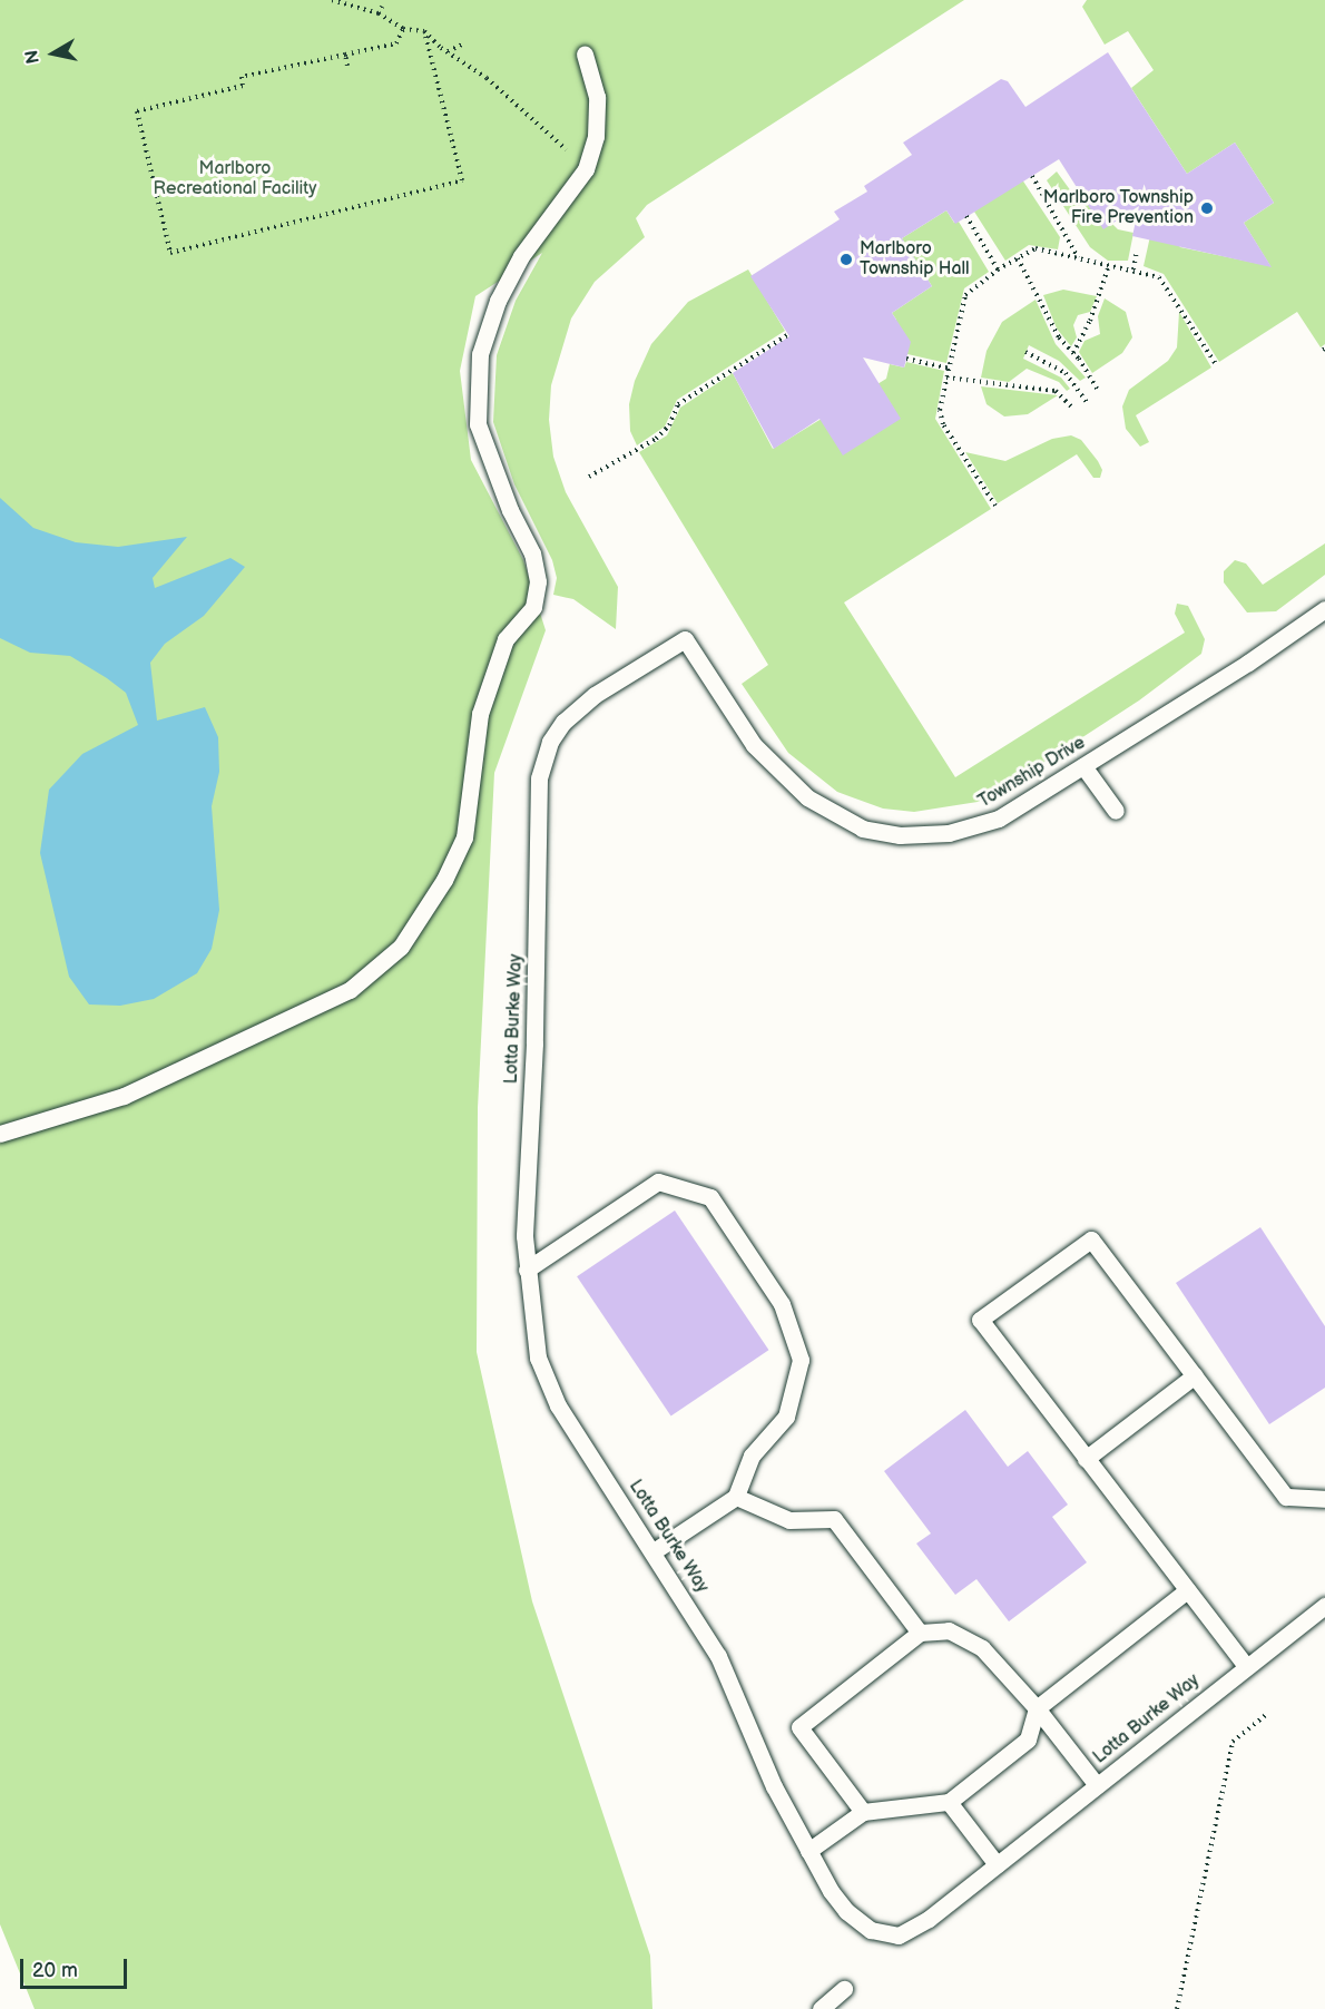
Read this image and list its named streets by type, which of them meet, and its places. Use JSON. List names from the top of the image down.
{
  "streets": {
    "lane": ["Township Drive", "Lotta Burke Way"]
  },
  "crossings": [
    ["Township Drive", "Lotta Burke Way"]
  ],
  "parks": ["Marlboro Recreational Facility"],
  "places": ["Marlboro Township Fire Prevention", "Marlboro Township Hall"],
  "scale_bar": "20 m",
  "north": "left"
}
